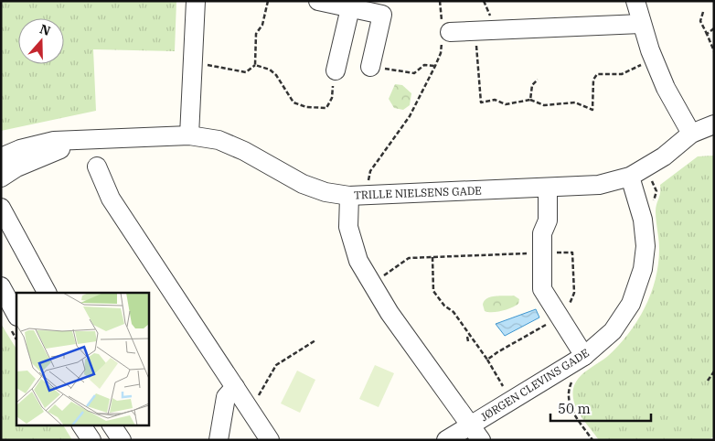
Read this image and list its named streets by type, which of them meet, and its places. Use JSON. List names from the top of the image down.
{
  "streets": {
    "street": ["TRILLE NIELSENS GADE", "JØRGEN CLEVINS GADE"]
  },
  "crossings": [
    ["TRILLE NIELSENS GADE", "JØRGEN CLEVINS GADE"]
  ],
  "scale_bar": "50 m",
  "north": "top"
}
